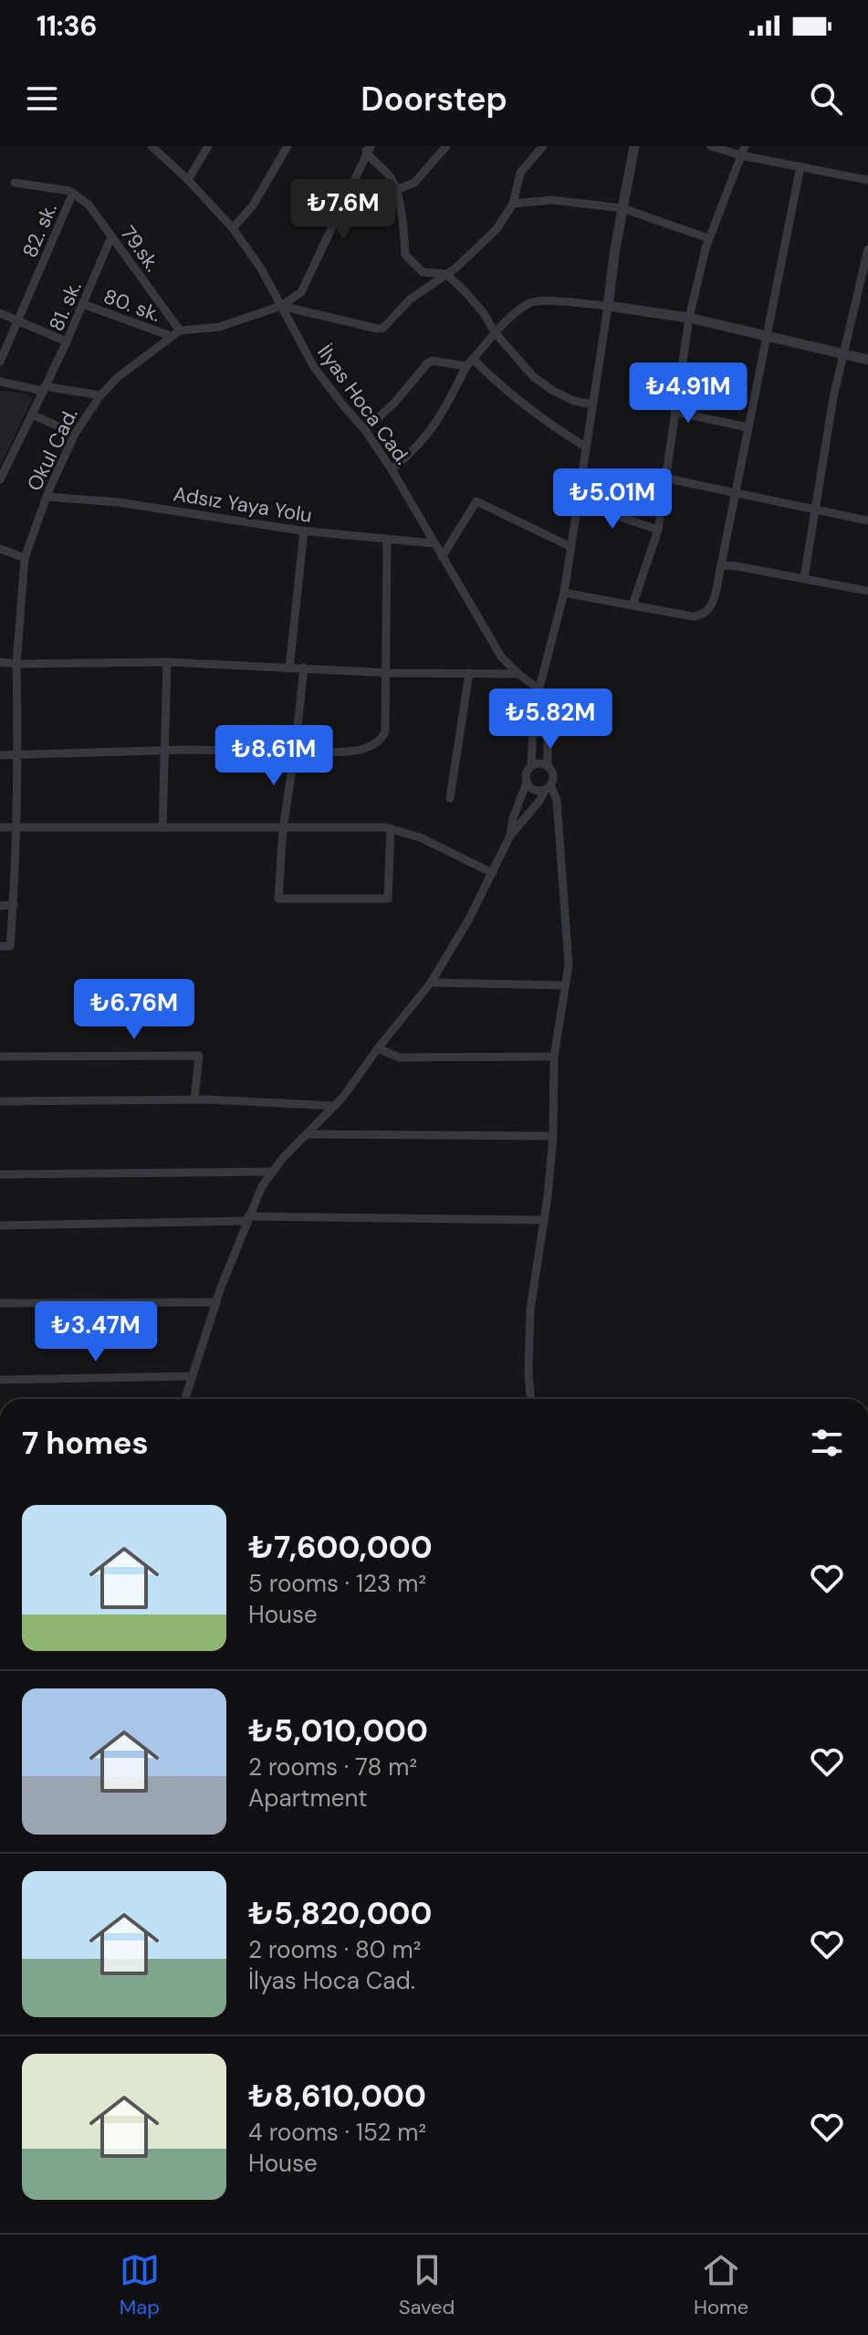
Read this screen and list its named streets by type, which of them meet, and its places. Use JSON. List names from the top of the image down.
{
  "streets": {
    "street": [
      "82. sk.",
      "79.sk.",
      "80. sk.",
      "81. sk.",
      "İlyas Hoca Cad.",
      "Okul Cad.",
      "Adsız Yaya Yolu"
    ]
  },
  "crossings": [
    ["82. sk.", "79.sk."],
    ["79.sk.", "81. sk."],
    ["79.sk.", "Okul Cad."],
    ["80. sk.", "81. sk."],
    ["80. sk.", "Okul Cad."],
    ["İlyas Hoca Cad.", "Okul Cad."],
    ["İlyas Hoca Cad.", "Adsız Yaya Yolu"],
    ["Okul Cad.", "Adsız Yaya Yolu"]
  ],
  "page": {
    "status": "11:36",
    "header": "Doorstep",
    "price": [
      "₺7.6M",
      "₺4.91M",
      "₺5.01M",
      "₺5.82M",
      "₺8.61M",
      "₺6.76M",
      "₺3.47M"
    ],
    "heading": "7 homes",
    "list": [
      {
        "name": "₺7,600,000",
        "note": "5 rooms · 123 m² · House"
      },
      {
        "name": "₺5,010,000",
        "note": "2 rooms · 78 m² · Apartment"
      },
      {
        "name": "₺5,820,000",
        "note": "2 rooms · 80 m² · İlyas Hoca Cad."
      },
      {
        "name": "₺8,610,000",
        "note": "4 rooms · 152 m² · House"
      }
    ],
    "tabs": ["Map", "Saved", "Home"]
  }
}
